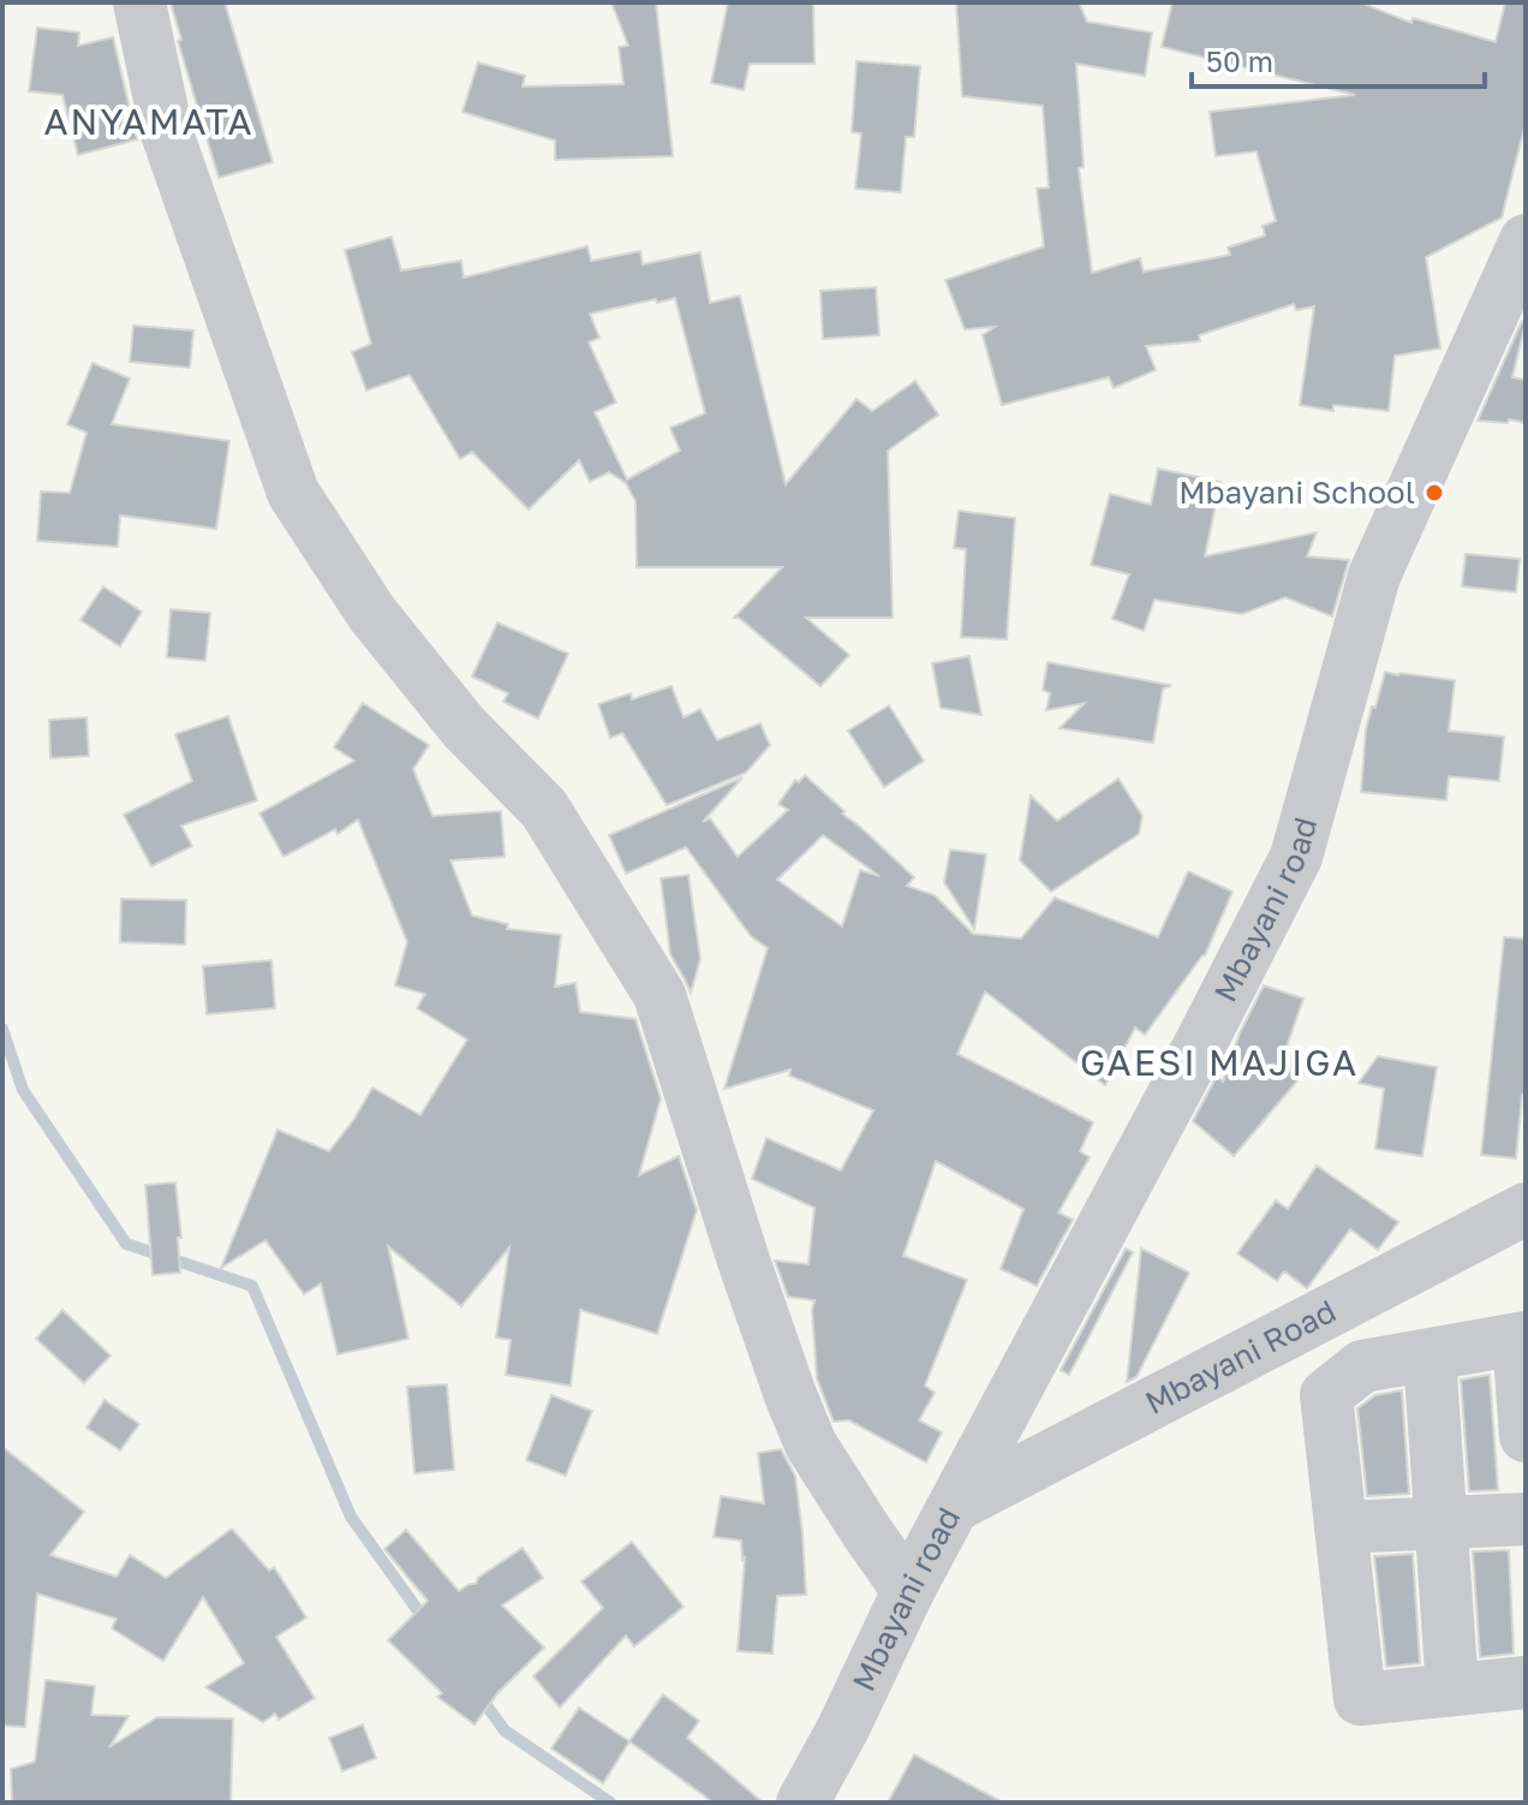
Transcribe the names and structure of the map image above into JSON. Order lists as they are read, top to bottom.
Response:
{
  "streets": {
    "street": ["Mbayani road", "Mbayani Road"]
  },
  "crossings": [
    ["Mbayani road", "Mbayani Road"]
  ],
  "districts": ["ANYAMATA", "GAESI MAJIGA"],
  "places": ["Mbayani School"],
  "scale_bar": "50 m"
}
